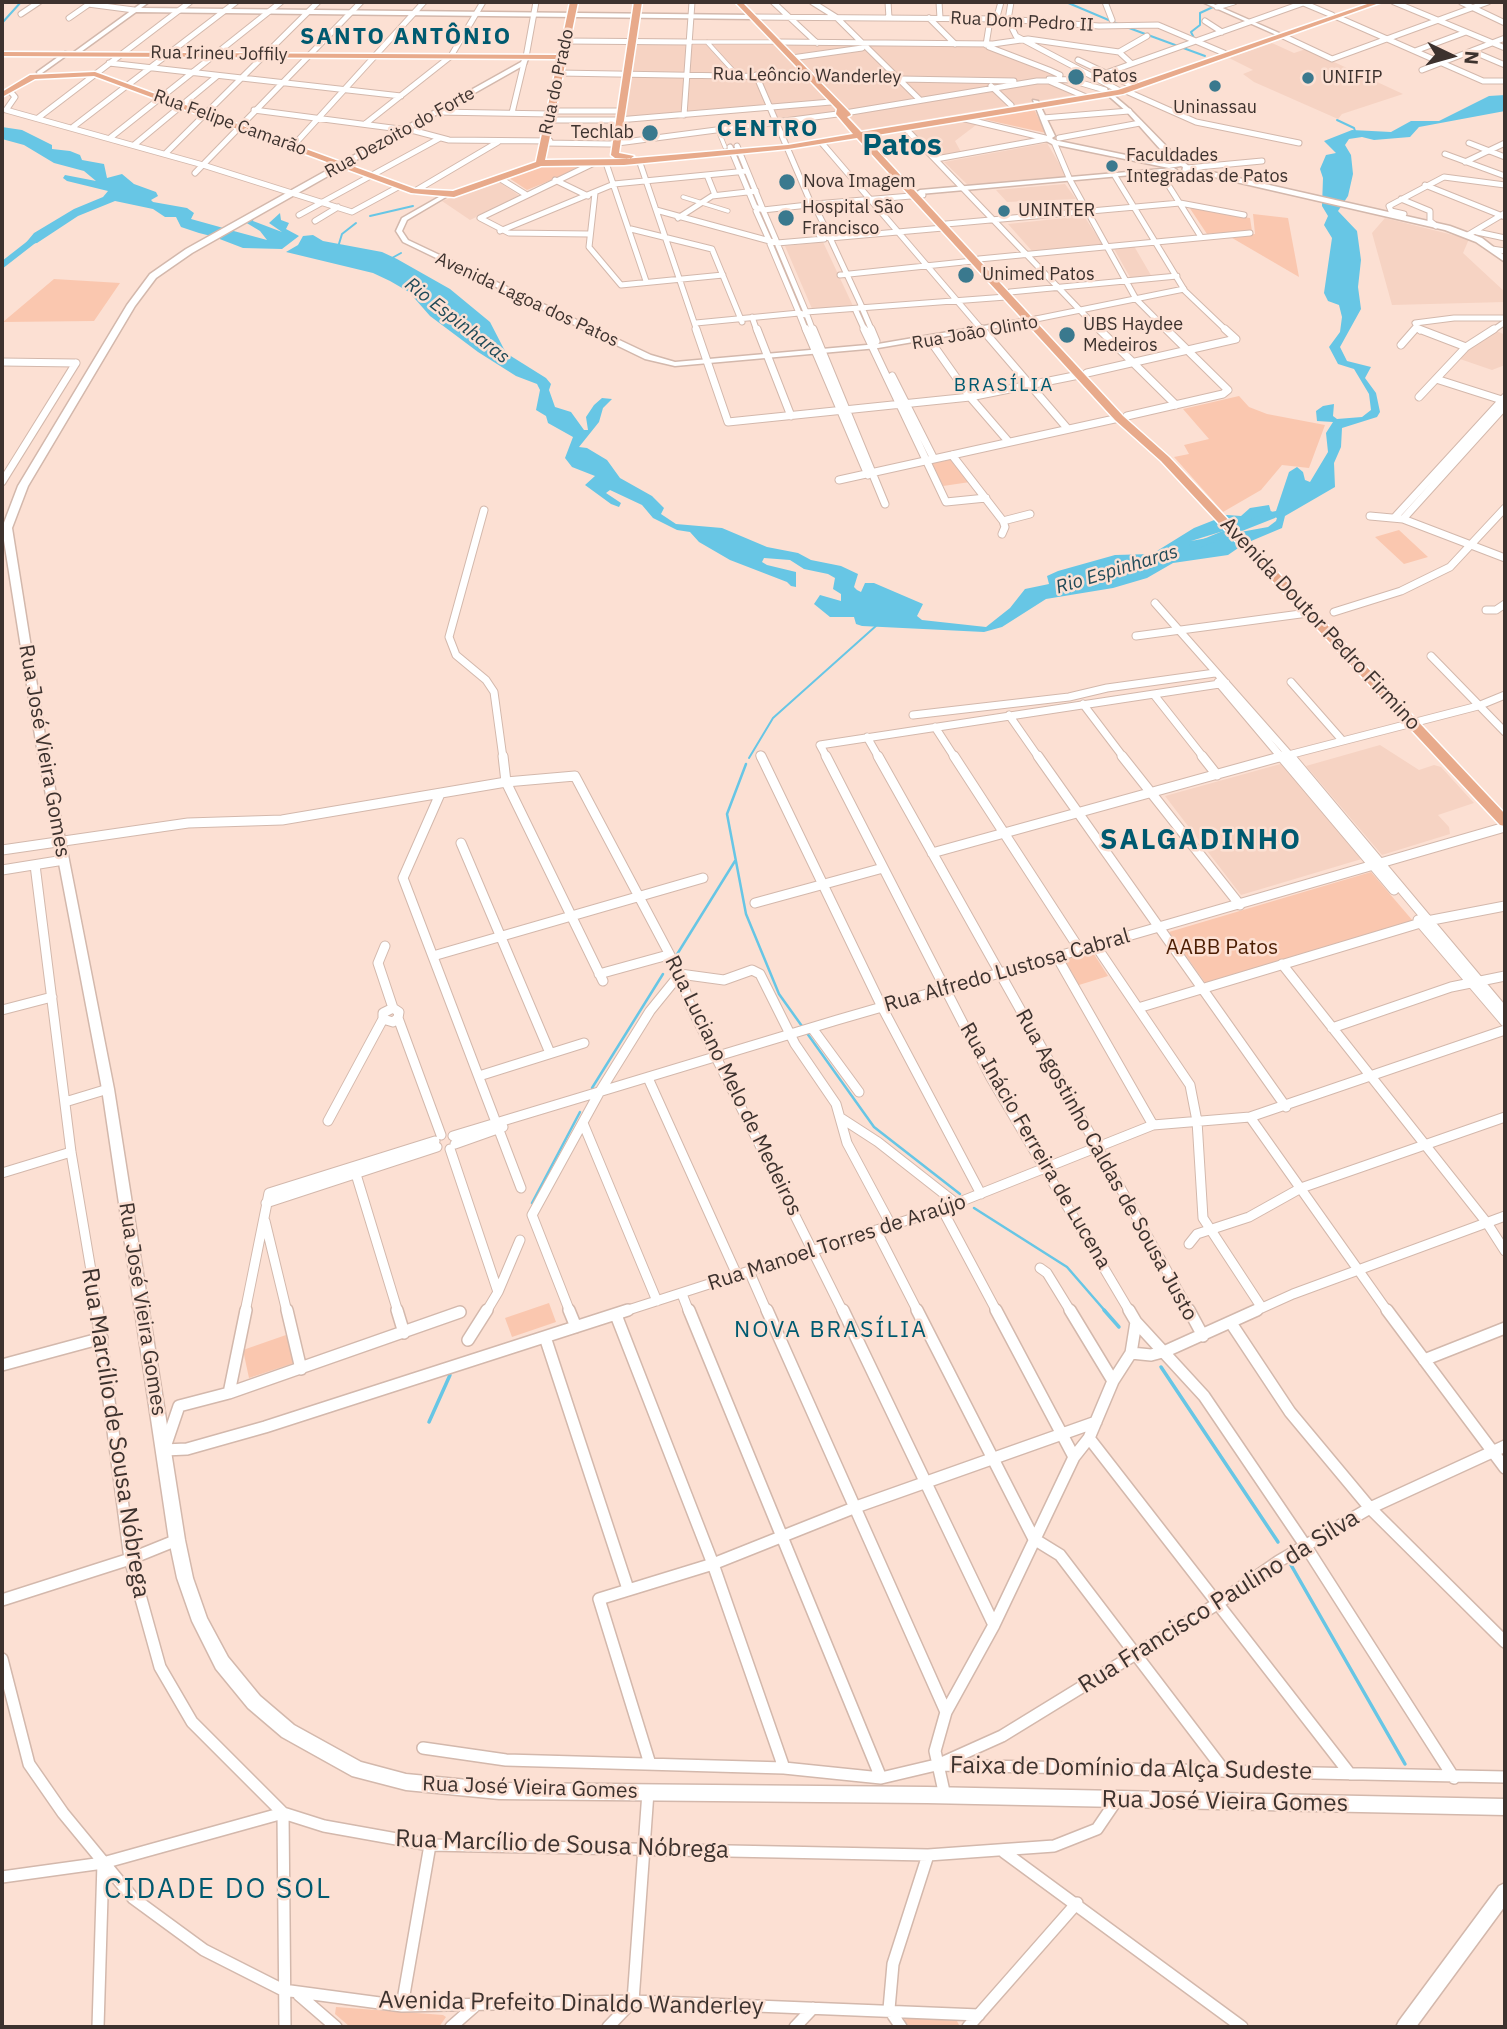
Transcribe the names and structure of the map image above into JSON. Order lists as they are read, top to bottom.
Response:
{
  "streets": {
    "main road": [
      "Rua Irineu Joffily",
      "Rua do Prado",
      "Rua Felipe Camarão",
      "Rua Dezoito do Forte",
      "Avenida Doutor Pedro Firmino",
      "Rua José Vieira Gomes"
    ],
    "street": [
      "Rua Dom Pedro II",
      "Rua Leôncio Wanderley",
      "Avenida Lagoa dos Patos",
      "Rua João Olinto",
      "Rua Alfredo Lustosa Cabral",
      "Rua Luciano Melo de Medeiros",
      "Rua Inácio Ferreira de Lucena",
      "Rua Agostinho Caldas de Sousa Justo",
      "Rua Manoel Torres de Araújo",
      "Rua Marcílio de Sousa Nóbrega",
      "Rua Francisco Paulino da Silva",
      "Faixa de Domínio da Alça Sudeste",
      "Avenida Prefeito Dinaldo Wanderley"
    ]
  },
  "crossings": [
    ["Rua Dom Pedro II", "Rua do Prado"],
    ["Rua Dom Pedro II", "Avenida Doutor Pedro Firmino"],
    ["Rua Irineu Joffily", "Rua do Prado"],
    ["Rua Irineu Joffily", "Rua Dezoito do Forte"],
    ["Rua Leôncio Wanderley", "Rua do Prado"],
    ["Rua Leôncio Wanderley", "Avenida Doutor Pedro Firmino"],
    ["Rua do Prado", "Rua Felipe Camarão"],
    ["Rua Felipe Camarão", "Rua Dezoito do Forte"],
    ["Rua Felipe Camarão", "Avenida Lagoa dos Patos"],
    ["Rua Dezoito do Forte", "Rua José Vieira Gomes"],
    ["Avenida Lagoa dos Patos", "Rua João Olinto"],
    ["Rua João Olinto", "Avenida Doutor Pedro Firmino"],
    ["Rua José Vieira Gomes", "Rua Manoel Torres de Araújo"],
    ["Rua José Vieira Gomes", "Rua Marcílio de Sousa Nóbrega"],
    ["Rua Alfredo Lustosa Cabral", "Rua Luciano Melo de Medeiros"],
    ["Rua Alfredo Lustosa Cabral", "Rua Inácio Ferreira de Lucena"],
    ["Rua Alfredo Lustosa Cabral", "Rua Agostinho Caldas de Sousa Justo"],
    ["Rua Luciano Melo de Medeiros", "Rua Manoel Torres de Araújo"],
    ["Rua Inácio Ferreira de Lucena", "Rua Agostinho Caldas de Sousa Justo"],
    ["Rua Inácio Ferreira de Lucena", "Rua Manoel Torres de Araújo"],
    ["Rua Inácio Ferreira de Lucena", "Rua Francisco Paulino da Silva"],
    ["Rua Inácio Ferreira de Lucena", "Faixa de Domínio da Alça Sudeste"],
    ["Rua Agostinho Caldas de Sousa Justo", "Rua Manoel Torres de Araújo"],
    ["Rua Agostinho Caldas de Sousa Justo", "Rua Francisco Paulino da Silva"],
    ["Rua Francisco Paulino da Silva", "Faixa de Domínio da Alça Sudeste"]
  ],
  "districts": [
    "SANTO ANTÔNIO",
    "CENTRO",
    "Patos",
    "BRASÍLIA",
    "SALGADINHO",
    "NOVA BRASÍLIA",
    "CIDADE DO SOL"
  ],
  "water": ["Rio Espinharas"],
  "parks": ["AABB Patos"],
  "places": [
    "Patos",
    "UNIFIP",
    "Uninassau",
    "Techlab",
    "Faculdades Integradas de Patos",
    "Nova Imagem",
    "UNINTER",
    "Hospital São Francisco",
    "Unimed Patos",
    "UBS Haydee Medeiros"
  ],
  "north": "right"
}
